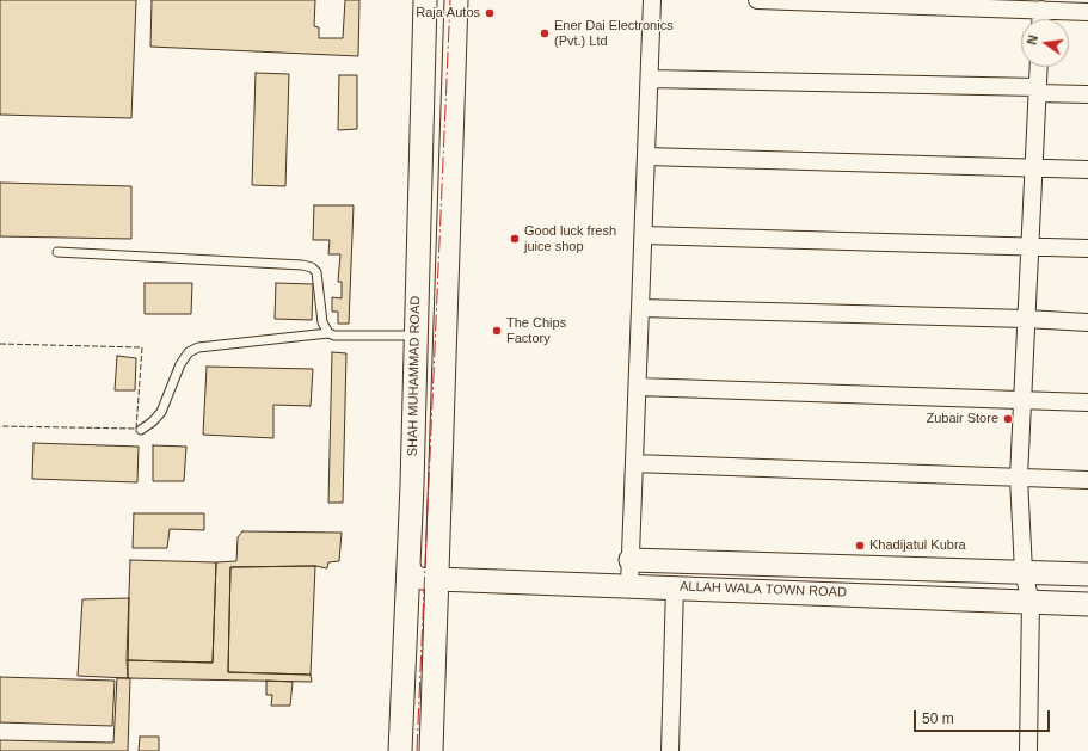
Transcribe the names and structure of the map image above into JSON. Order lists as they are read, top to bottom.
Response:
{
  "streets": {
    "main road": ["SHAH MUHAMMAD ROAD", "ALLAH WALA TOWN ROAD"]
  },
  "places": [
    "Raja Autos",
    "Ener Dai Electronics (Pvt.) Ltd",
    "Good luck fresh juice shop",
    "The Chips Factory",
    "Zubair Store",
    "Khadijatul Kubra"
  ],
  "scale_bar": "50 m",
  "north": "left"
}
